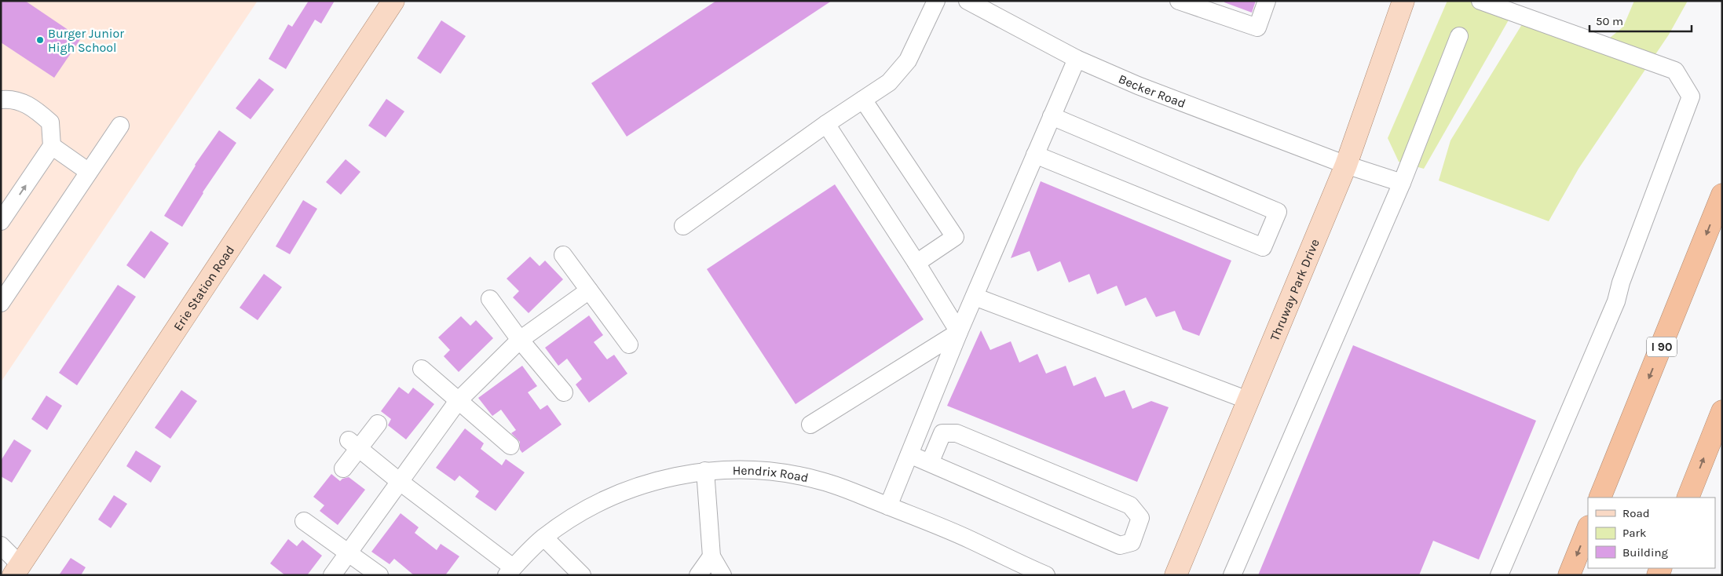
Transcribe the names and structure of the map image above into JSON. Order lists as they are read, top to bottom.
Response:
{
  "streets": {
    "highway": ["I 90"],
    "main road": ["Erie Station Road", "Thruway Park Drive"],
    "street": ["Becker Road", "Hendrix Road"]
  },
  "crossings": [
    ["Becker Road", "Thruway Park Drive"]
  ],
  "places": ["Burger Junior High School"],
  "legend": ["Road", "Park", "Building"],
  "scale_bar": "50 m"
}
